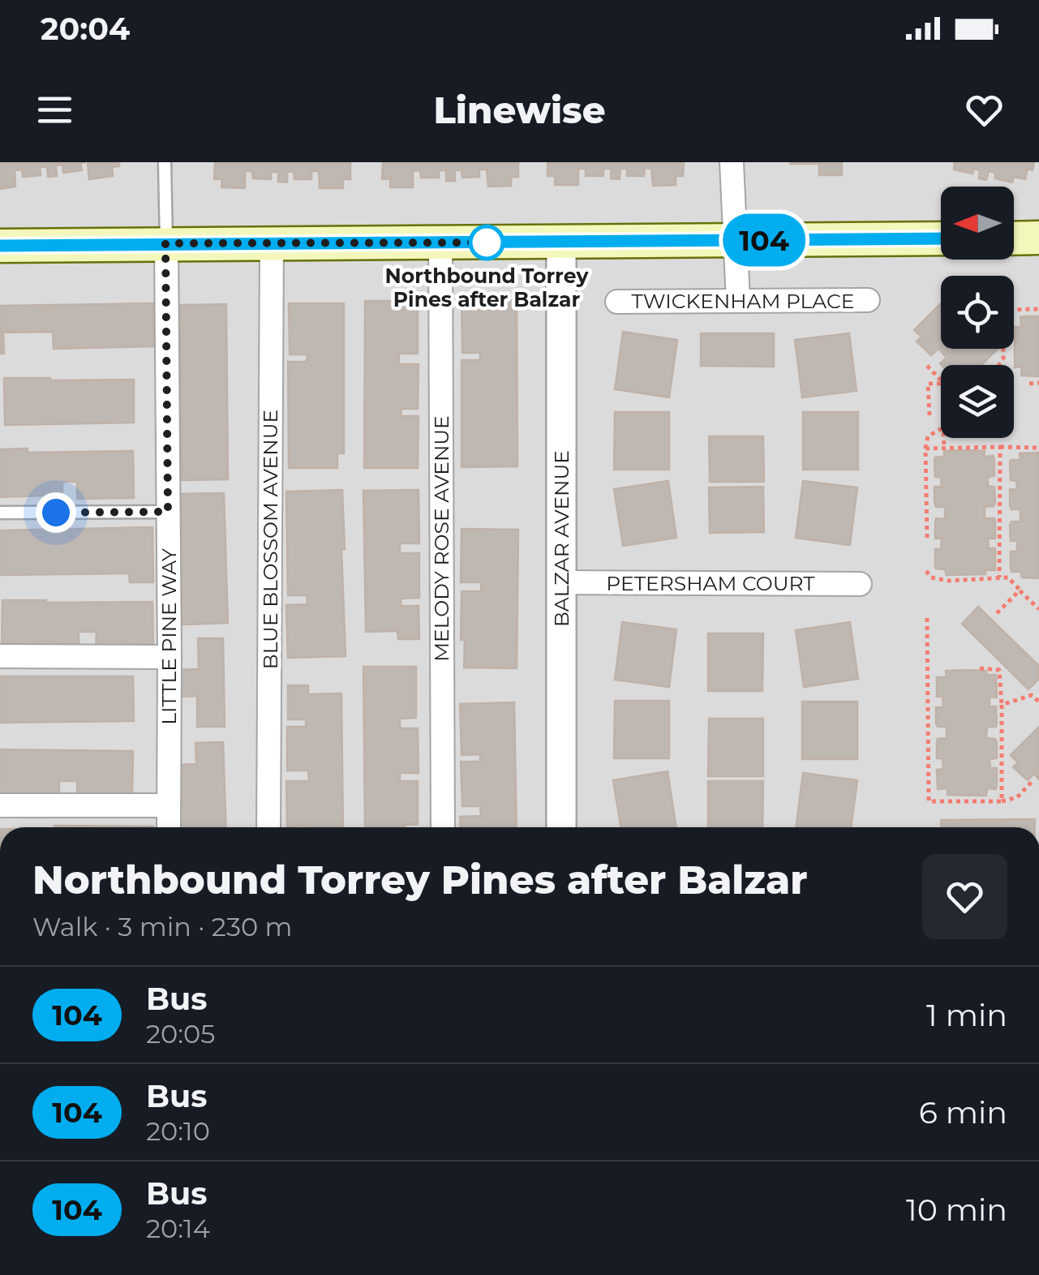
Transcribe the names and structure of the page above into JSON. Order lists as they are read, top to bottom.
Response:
{
  "streets": {
    "street": [
      "TWICKENHAM PLACE",
      "MELODY ROSE AVENUE",
      "BALZAR AVENUE",
      "BLUE BLOSSOM AVENUE",
      "PETERSHAM COURT",
      "LITTLE PINE WAY"
    ]
  },
  "crossings": [
    ["BALZAR AVENUE", "PETERSHAM COURT"]
  ],
  "places": ["Northbound Torrey Pines after Balzar"],
  "lines": ["bus line 104"],
  "north": "left",
  "page": {
    "status": "20:04",
    "header": "Linewise",
    "on_map": "104",
    "heading": ["Northbound Torrey Pines after Balzar", "Walk · 3 min · 230 m"],
    "list": [
      {
        "mark": "104",
        "name": "Bus",
        "note": "20:05",
        "value": "1 min"
      },
      {
        "mark": "104",
        "name": "Bus",
        "note": "20:10",
        "value": "6 min"
      },
      {
        "mark": "104",
        "name": "Bus",
        "note": "20:14",
        "value": "10 min"
      }
    ]
  }
}
